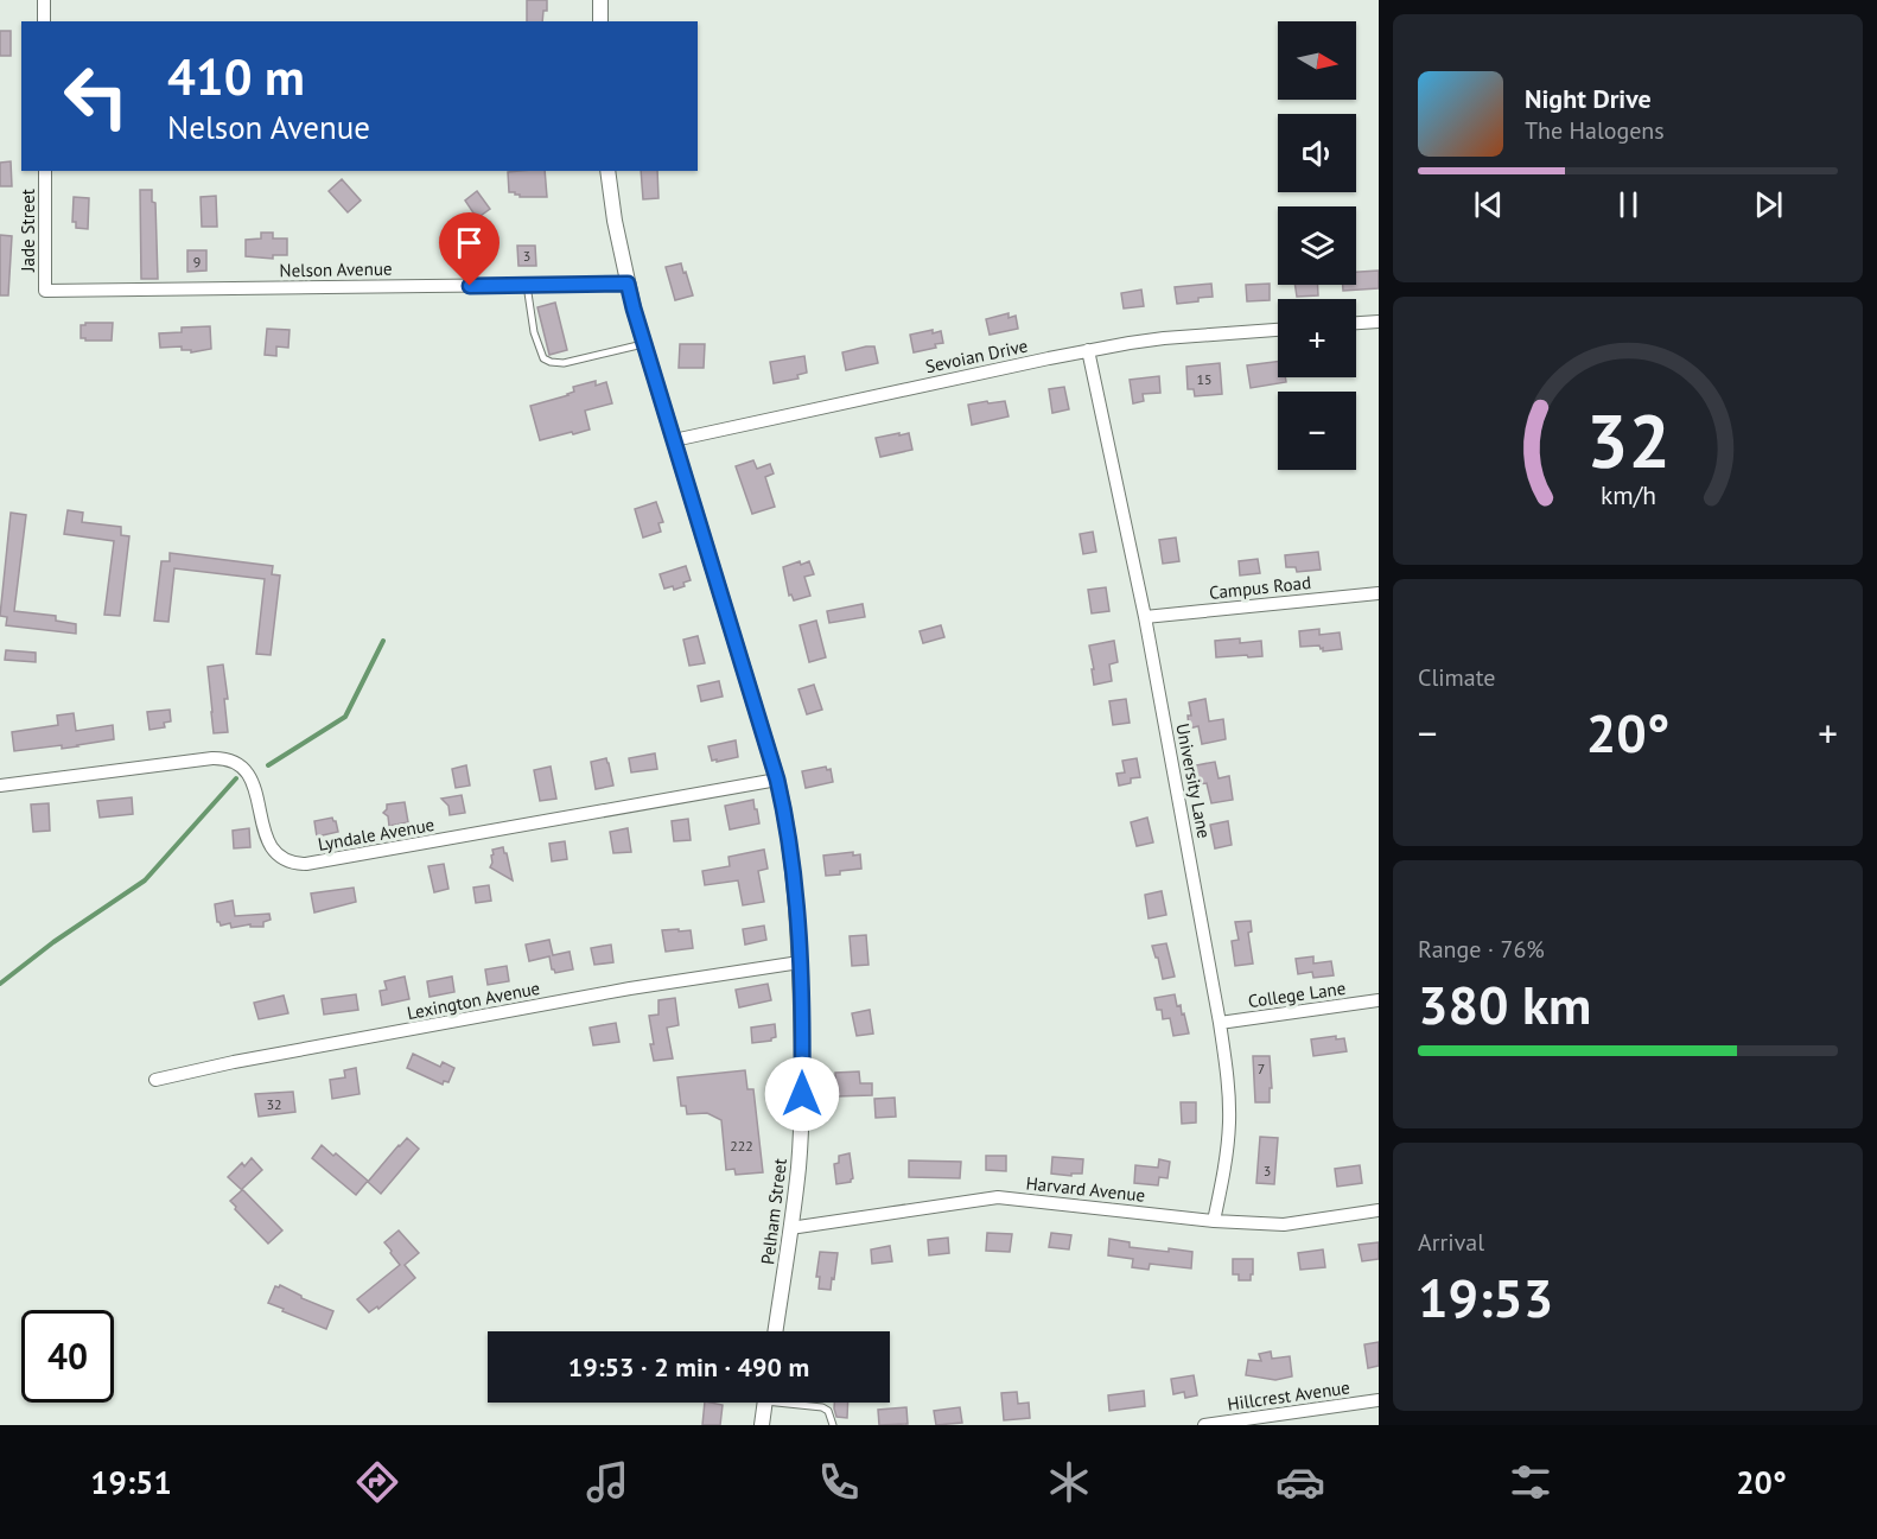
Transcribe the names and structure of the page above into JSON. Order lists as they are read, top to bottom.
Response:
{
  "streets": {
    "street": [
      "Jade Street",
      "Nelson Avenue",
      "Sevoian Drive",
      "Campus Road",
      "University Lane",
      "Lyndale Avenue",
      "College Lane",
      "Lexington Avenue",
      "Harvard Avenue",
      "Pelham Street",
      "Hillcrest Avenue"
    ]
  },
  "crossings": [
    ["Jade Street", "Nelson Avenue"],
    ["Nelson Avenue", "Pelham Street"],
    ["Sevoian Drive", "University Lane"],
    ["Sevoian Drive", "Pelham Street"],
    ["Campus Road", "University Lane"],
    ["University Lane", "College Lane"],
    ["University Lane", "Harvard Avenue"],
    ["Lyndale Avenue", "Pelham Street"],
    ["Lexington Avenue", "Pelham Street"],
    ["Harvard Avenue", "Pelham Street"]
  ],
  "house_numbers": [
    "3",
    "9",
    "15",
    "7",
    "32",
    "222",
    "3"
  ],
  "north": "right",
  "page": {
    "map_buttons": ["+", "−"],
    "turn": ["410 m", "Nelson Avenue"],
    "song": ["Night Drive", "The Halogens"],
    "tile": [
      "Climate",
      ["Range · 76%", "380 km"],
      ["Arrival", "19:53"]
    ],
    "heat": ["−", "20°", "+"],
    "limit": "40",
    "trip": "19:53 · 2 min · 490 m",
    "tabs": ["19:51", "20°"],
    "gauge": ["32", "km/h"]
  }
}
